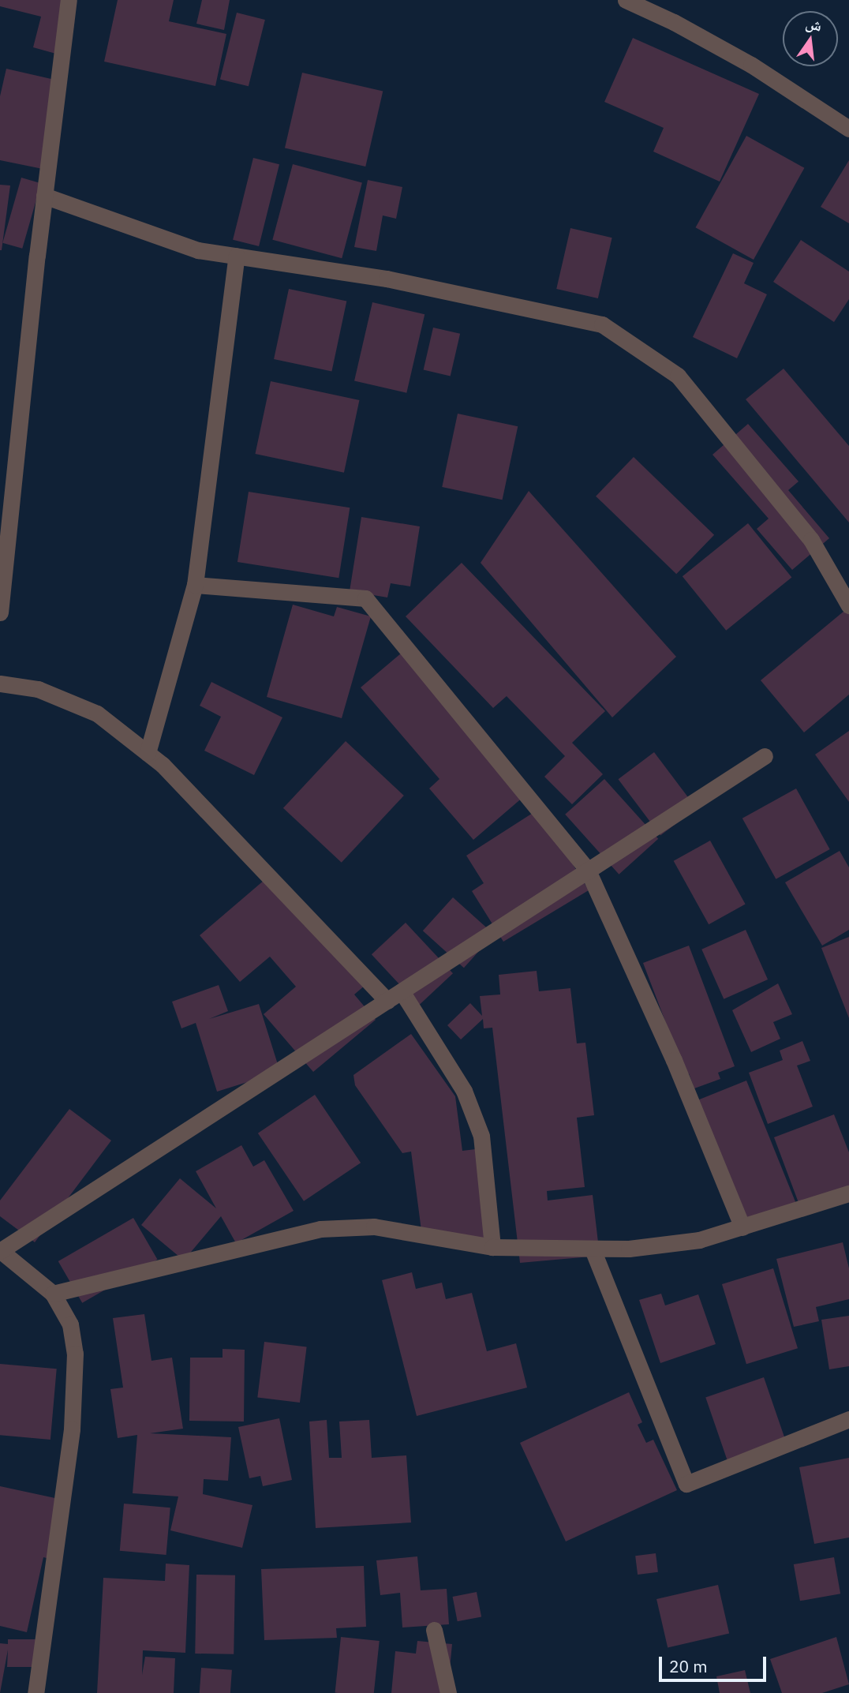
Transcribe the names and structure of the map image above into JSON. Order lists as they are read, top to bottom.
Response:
{
  "scale_bar": "20 m",
  "north": "top"
}
